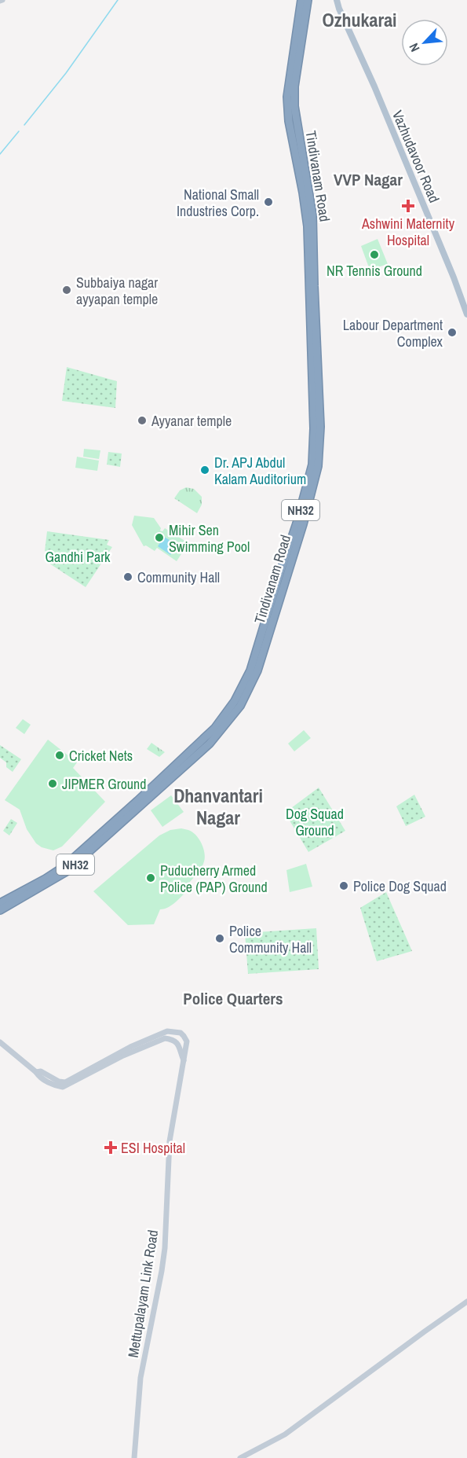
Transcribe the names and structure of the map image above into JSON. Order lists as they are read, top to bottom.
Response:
{
  "streets": {
    "highway": ["Tindivanam Road", "NH32"],
    "main road": ["Vazhudavoor Road"],
    "street": ["Mettupalayam Link Road"]
  },
  "crossings": [
    ["Tindivanam Road", "NH32"]
  ],
  "districts": [
    "Ozhukarai",
    "VVP Nagar",
    "Dhanvantari Nagar",
    "Police Quarters"
  ],
  "parks": ["Gandhi Park", "Dog Squad Ground"],
  "places": {
    "other": [
      "National Small Industries Corp.",
      "NR Tennis Ground",
      "Subbaiya nagar ayyapan temple",
      "Labour Department Complex",
      "Ayyanar temple",
      "Dr. APJ Abdul Kalam Auditorium",
      "Mihir Sen Swimming Pool",
      "Community Hall",
      "Cricket Nets",
      "JIPMER Ground",
      "Puducherry Armed Police (PAP) Ground",
      "Police Dog Squad",
      "Police Community Hall"
    ],
    "health": ["Ashwini Maternity Hospital", "ESI Hospital"]
  },
  "north": "bottom left"
}
